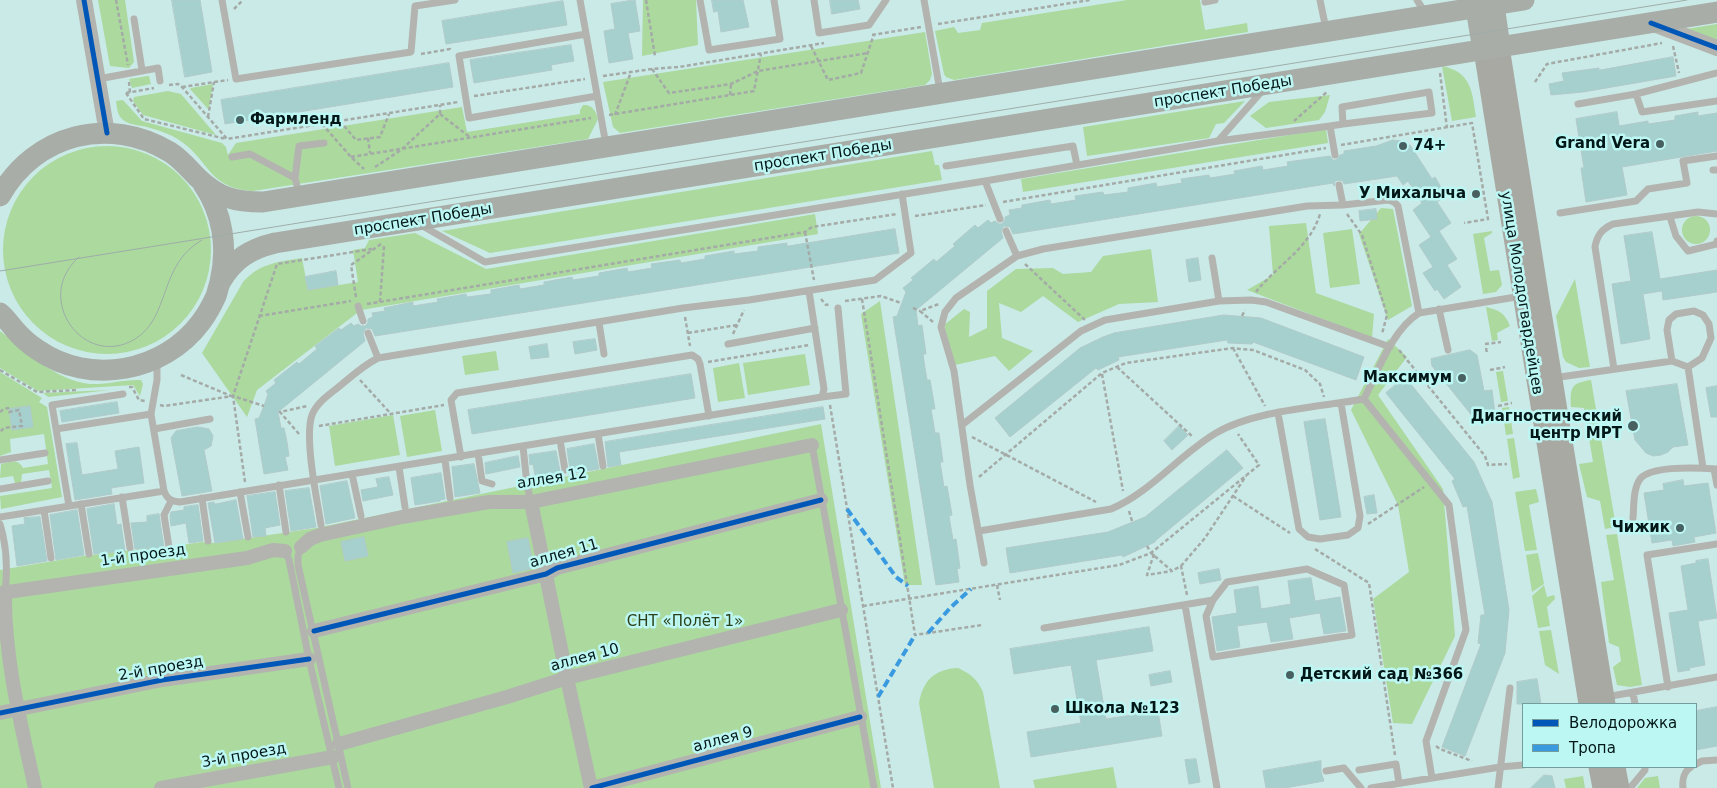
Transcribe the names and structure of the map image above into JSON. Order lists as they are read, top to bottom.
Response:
{
  "streets": {
    "main road": ["проспект Победы", "улица Молодогвардейцев"],
    "street": [
      "аллея 12",
      "аллея 11",
      "1-й проезд",
      "аллея 10",
      "2-й проезд",
      "аллея 9",
      "3-й проезд"
    ]
  },
  "crossings": [
    ["проспект Победы", "улица Молодогвардейцев"]
  ],
  "parks": ["СНТ «Полёт 1»"],
  "places": [
    "Фармленд",
    "Grand Vera",
    "74+",
    "У Михалыча",
    "Максимум",
    "Диагностический центр МРТ",
    "Чижик",
    "Детский сад №366",
    "Школа №123"
  ],
  "legend": ["Велодорожка", "Тропа"]
}
